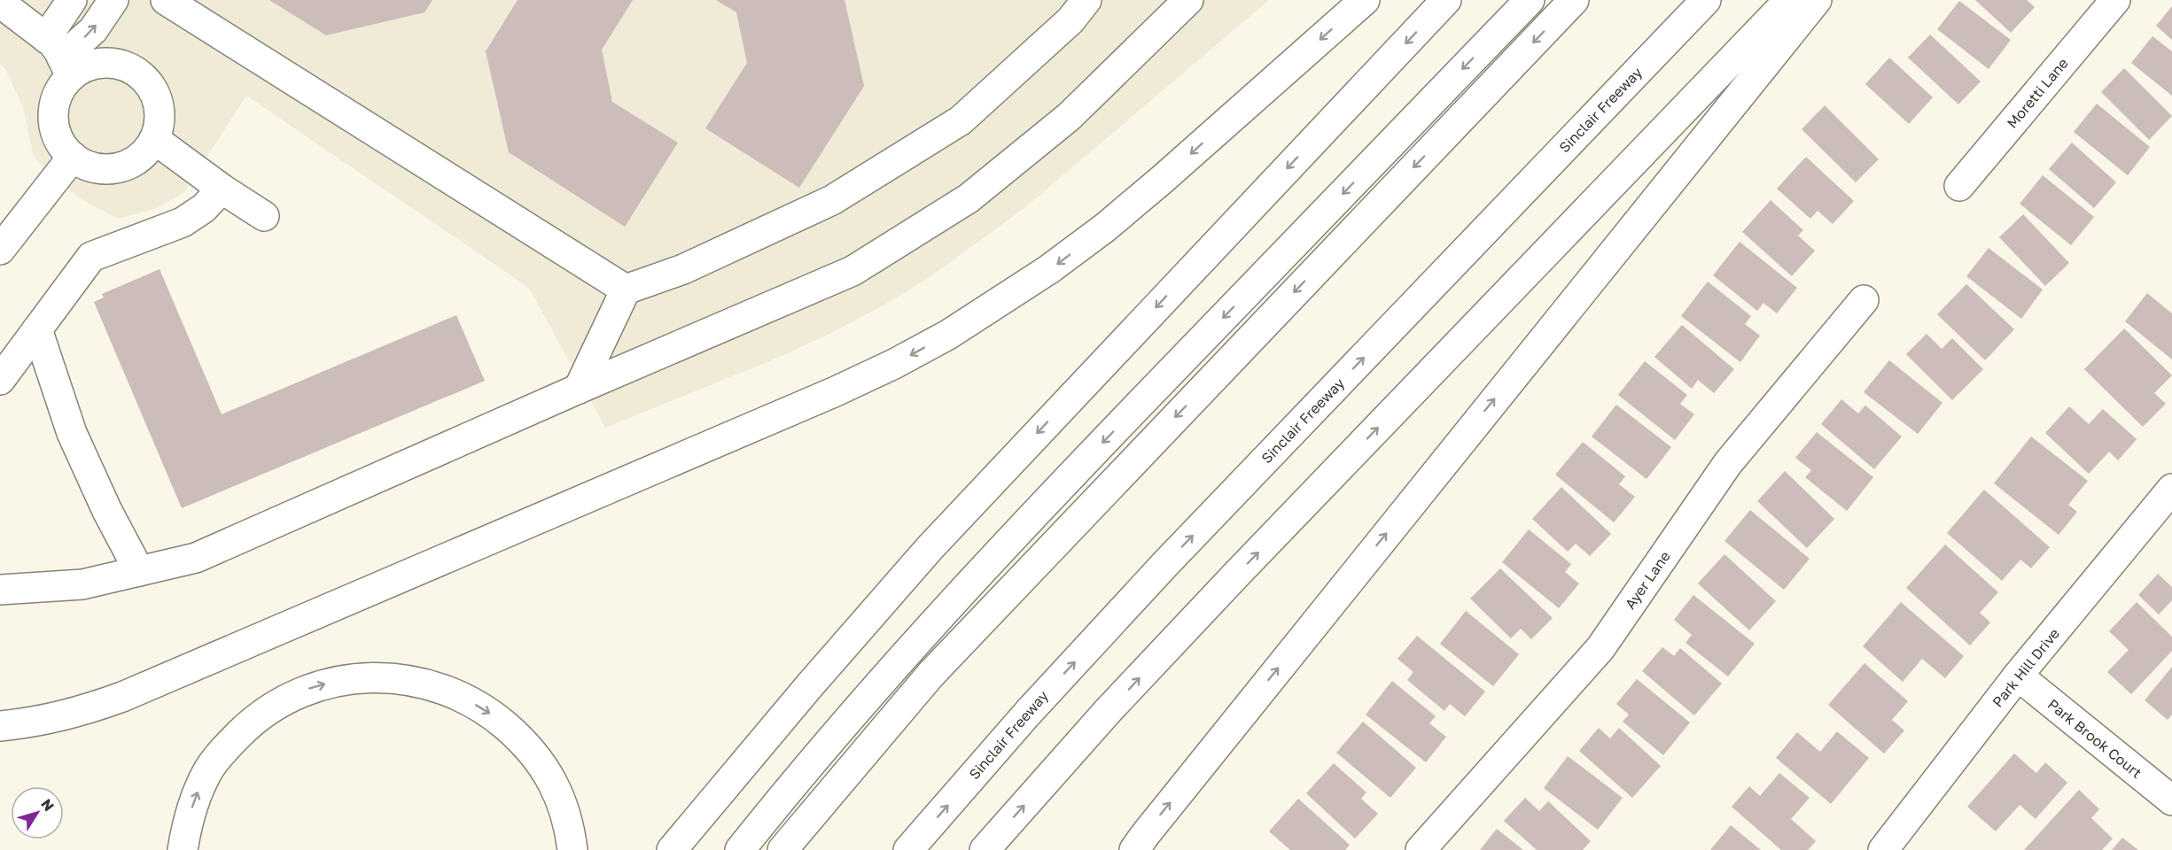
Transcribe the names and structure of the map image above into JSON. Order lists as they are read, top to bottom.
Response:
{
  "streets": {
    "main road": [
      "Moretti Lane",
      "Sinclair Freeway",
      "Ayer Lane",
      "Park Hill Drive",
      "Park Brook Court"
    ]
  },
  "crossings": [
    ["Park Hill Drive", "Park Brook Court"]
  ],
  "north": "top right"
}
